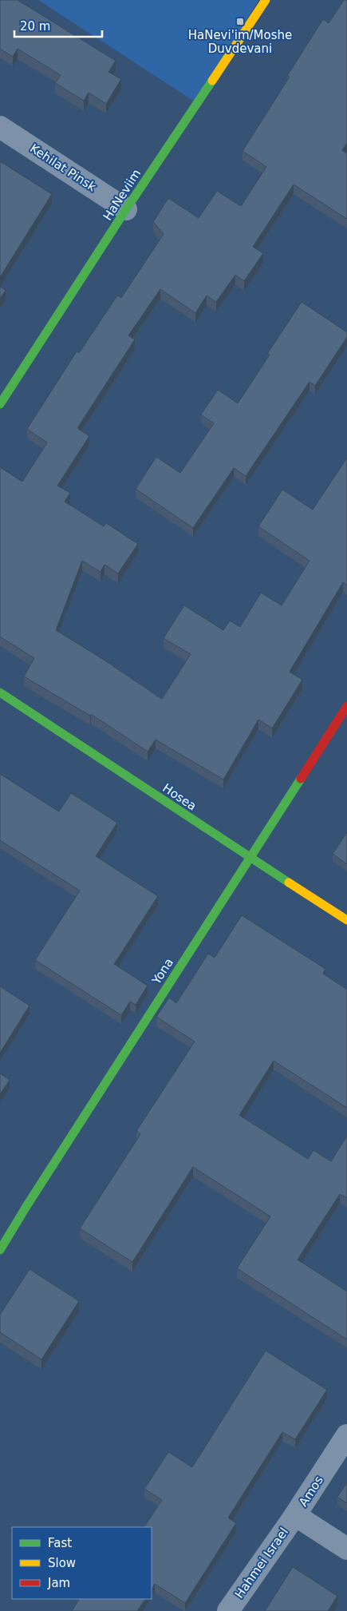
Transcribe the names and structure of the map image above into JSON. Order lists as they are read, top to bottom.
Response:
{
  "streets": {
    "street": [
      "Kehilat Pinsk",
      "HaNeviim",
      "Hosea",
      "Yona",
      "Amos",
      "Hahmei Israel"
    ]
  },
  "crossings": [
    ["Kehilat Pinsk", "HaNeviim"],
    ["Hosea", "Yona"],
    ["Amos", "Hahmei Israel"]
  ],
  "places": {
    "transit": ["HaNevi'im/Moshe Duvdevani"]
  },
  "legend": ["Fast", "Slow", "Jam"],
  "scale_bar": "20 m"
}
